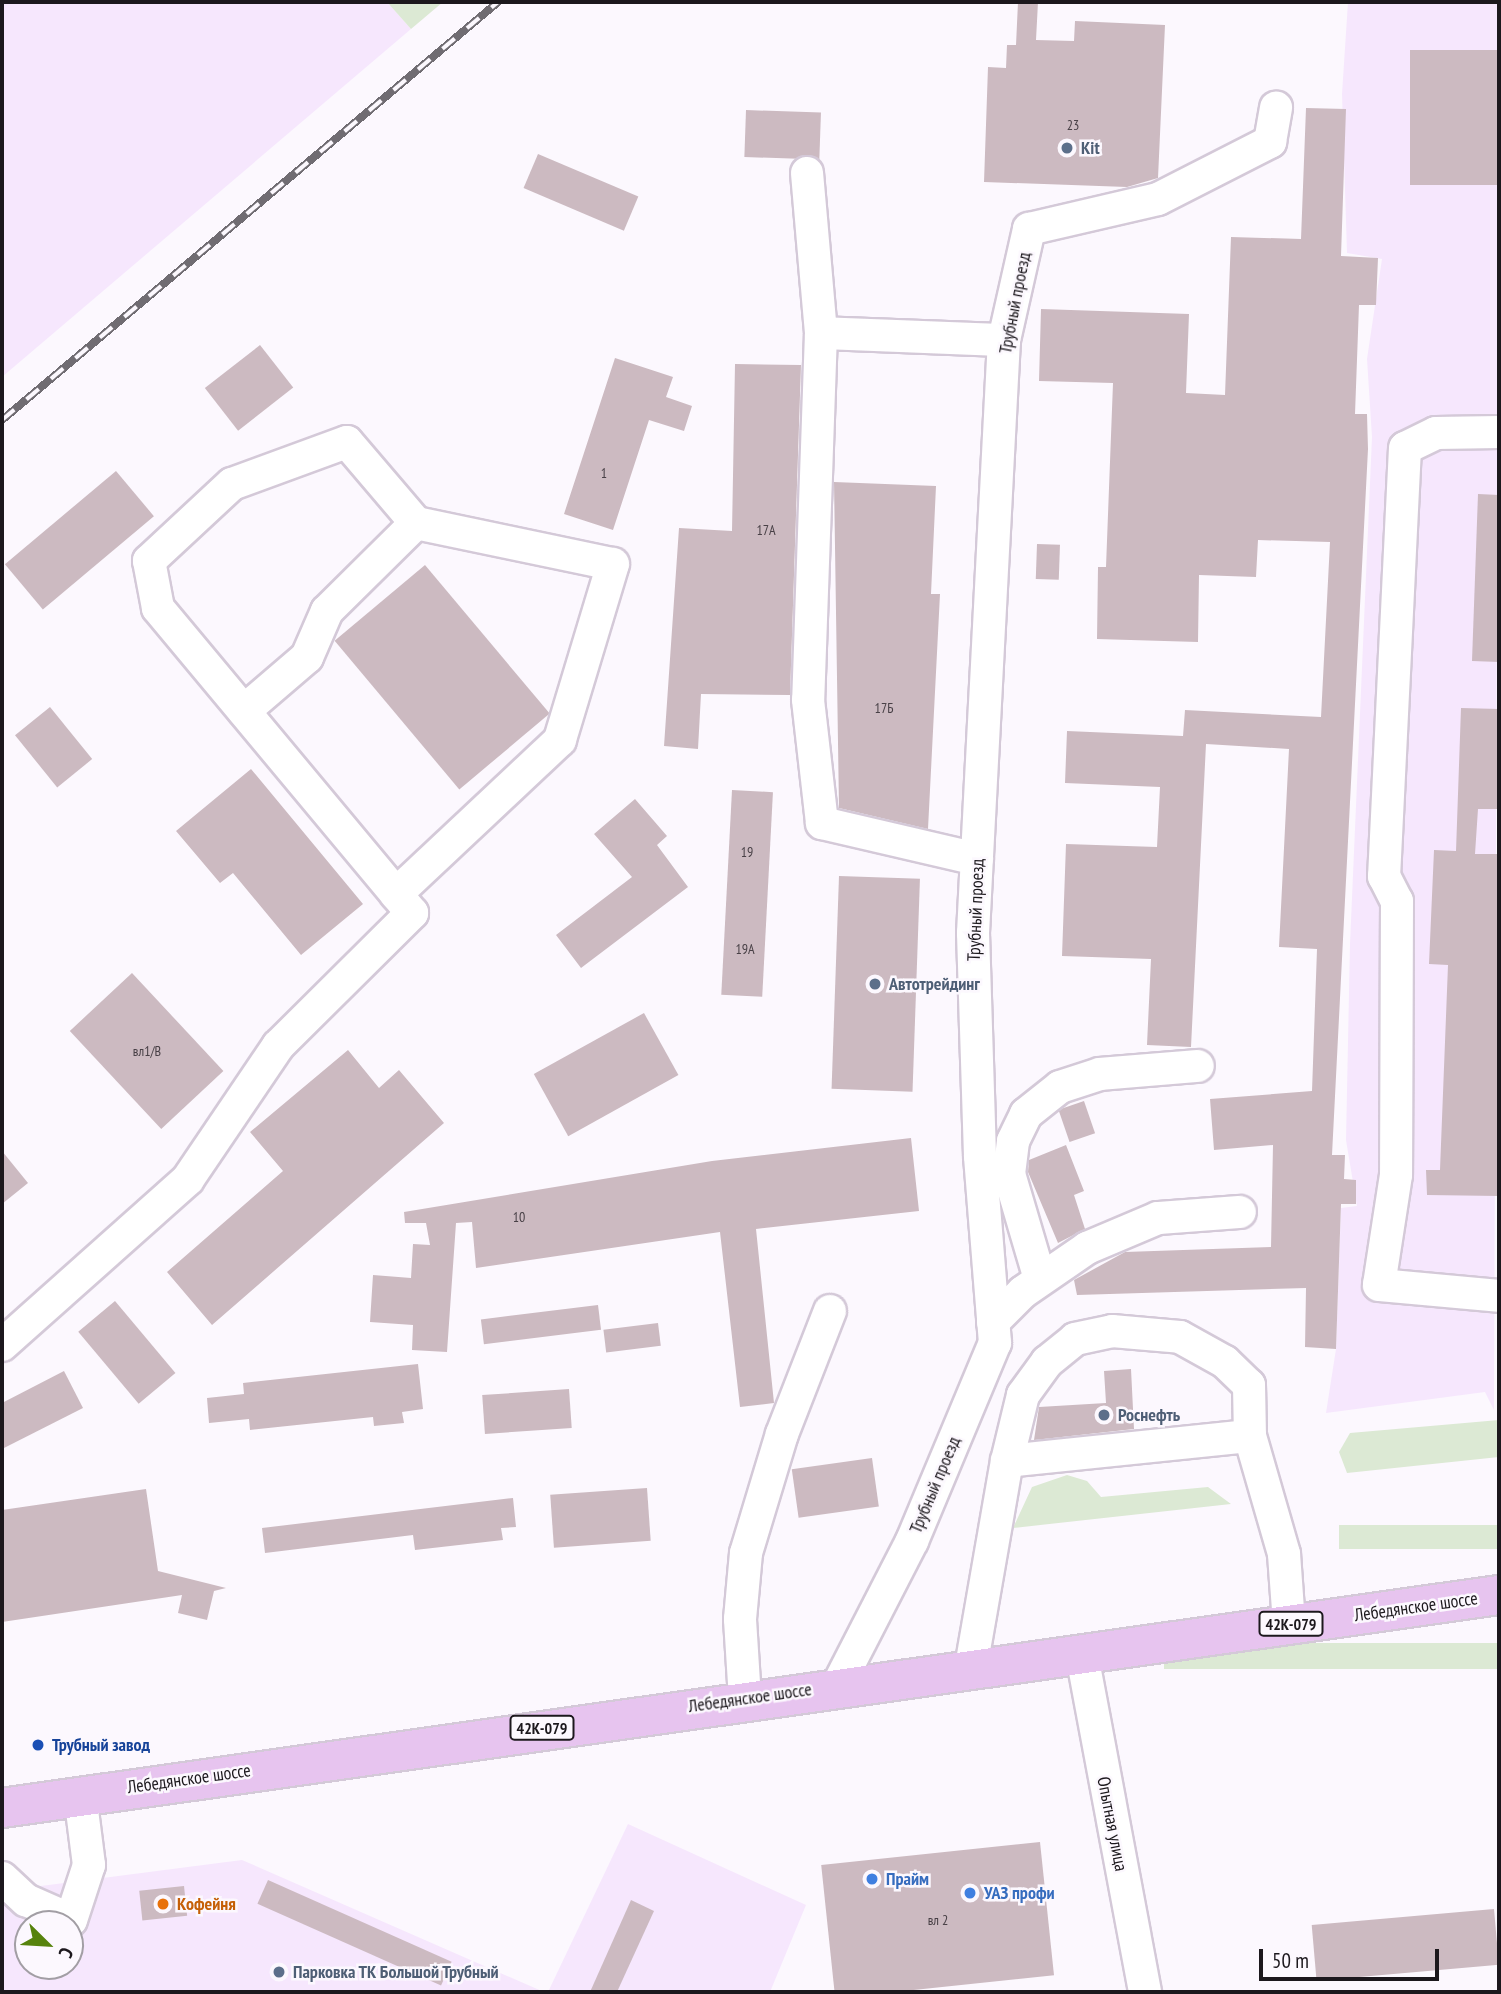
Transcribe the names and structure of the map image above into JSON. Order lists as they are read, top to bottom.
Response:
{
  "streets": {
    "main road": ["Лебедянское шоссе", "42К-079"],
    "street": ["Трубный проезд", "Опытная улица"]
  },
  "crossings": [
    ["Трубный проезд", "Лебедянское шоссе"],
    ["Лебедянское шоссе", "Опытная улица"]
  ],
  "places": [
    "Kit",
    "Автотрейдинг",
    "Роснефть",
    "Трубный завод",
    "Прайм",
    "УАЗ профи",
    "Кофейня",
    "Парковка ТК Большой Трубный"
  ],
  "house_numbers": [
    "23",
    "1",
    "17А",
    "17Б",
    "19",
    "19А",
    "вл1/В",
    "10",
    "вл 2"
  ],
  "scale_bar": "50 m",
  "north": "bottom right"
}
